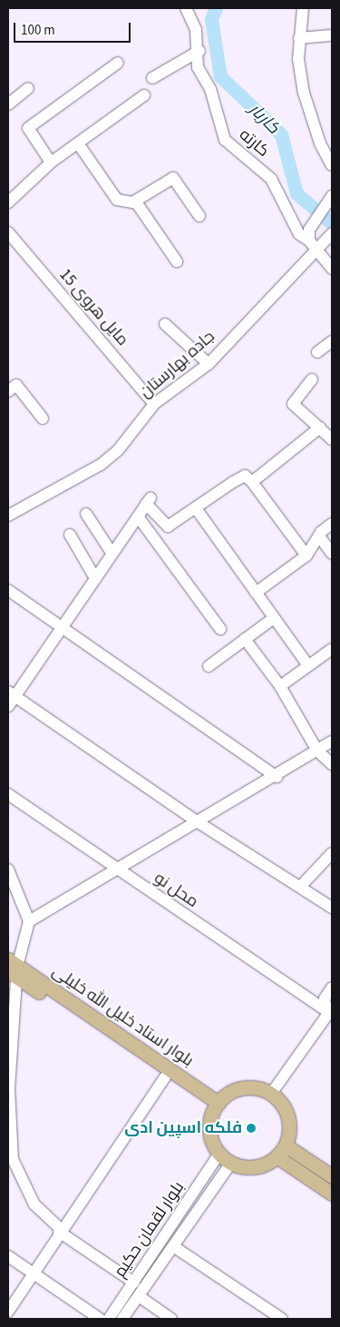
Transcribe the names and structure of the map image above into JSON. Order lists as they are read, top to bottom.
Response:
{
  "streets": {
    "main road": ["بلوار استاد خلیل الله خلیلی"],
    "street": [
      "کارته",
      "مایل هروی 15",
      "جاده بهارستان",
      "محل نو",
      "بلوار لقمان حکیم"
    ]
  },
  "crossings": [
    ["کارته", "جاده بهارستان"],
    ["مایل هروی 15", "جاده بهارستان"],
    ["بلوار استاد خلیل الله خلیلی", "بلوار لقمان حکیم"]
  ],
  "water": ["کاربار"],
  "places": ["فلکه اسپین ادی"],
  "scale_bar": "100 m"
}
